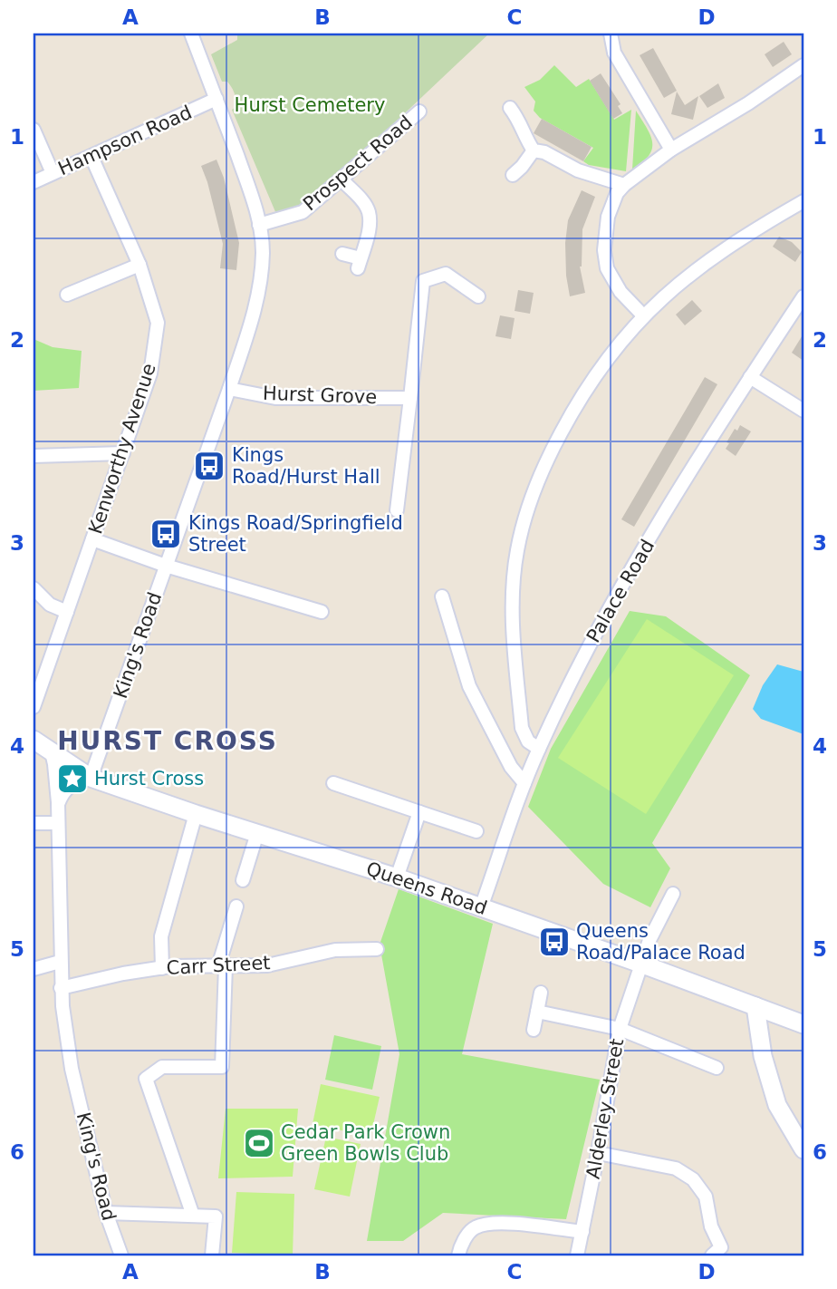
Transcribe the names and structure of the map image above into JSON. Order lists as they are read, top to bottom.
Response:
{
  "streets": {
    "main road": ["Queens Road"],
    "street": [
      "Hampson Road",
      "Prospect Road",
      "Hurst Grove",
      "Kenworthy Avenue",
      "Palace Road",
      "King's Road",
      "Carr Street",
      "Alderley Street"
    ]
  },
  "crossings": [
    ["Hampson Road", "Kenworthy Avenue"],
    ["Hampson Road", "King's Road"],
    ["Prospect Road", "King's Road"],
    ["Hurst Grove", "King's Road"],
    ["Palace Road", "Queens Road"],
    ["King's Road", "Queens Road"],
    ["King's Road", "Carr Street"],
    ["Queens Road", "Alderley Street"]
  ],
  "districts": ["HURST CROSS"],
  "parks": ["Hurst Cemetery"],
  "places": {
    "bus stop": ["Kings Road/Hurst Hall", "Kings Road/Springfield Street", "Queens Road/Palace Road"],
    "place": ["Hurst Cross"],
    "sports": ["Cedar Park Crown Green Bowls Club"]
  },
  "grid": {
    "columns": [
      "A",
      "B",
      "C",
      "D"
    ],
    "rows": [
      "1",
      "2",
      "3",
      "4",
      "5",
      "6"
    ]
  }
}
